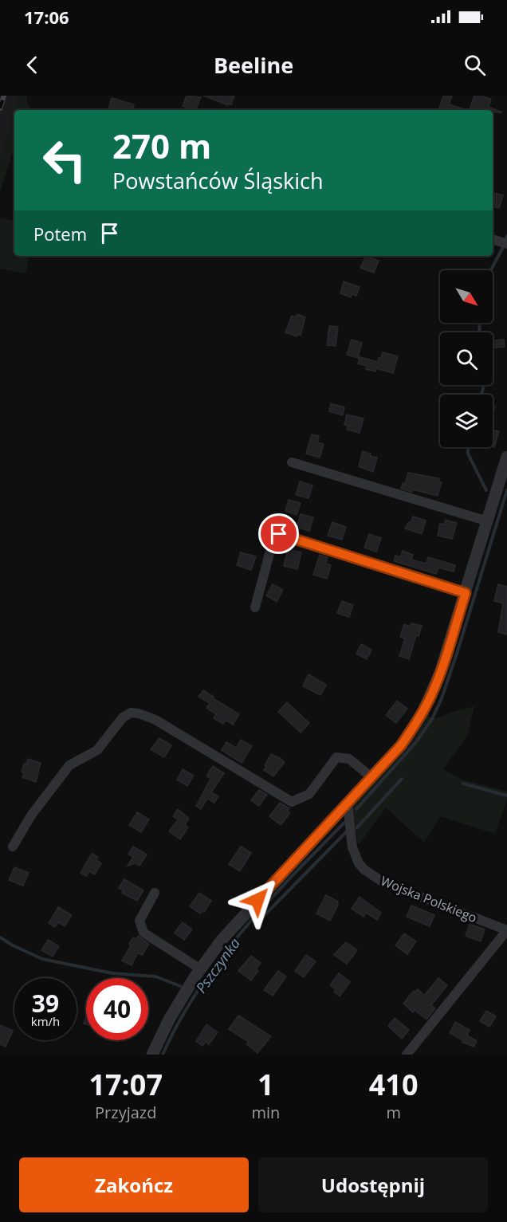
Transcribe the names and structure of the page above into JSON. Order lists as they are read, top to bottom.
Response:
{
  "streets": {
    "street": ["Wojska Polskiego"]
  },
  "water": ["Pszczynka"],
  "north": "bottom right",
  "page": {
    "status": "17:06",
    "header": "Beeline",
    "turn": ["270 m", "Powstańców Śląskich"],
    "then": "Potem",
    "speed": "39 km/h",
    "limit": "40",
    "eta": [
      "17:07",
      "Przyjazd",
      "1",
      "min",
      "410",
      "m"
    ],
    "buttons": ["Zakończ", "Udostępnij"]
  }
}
